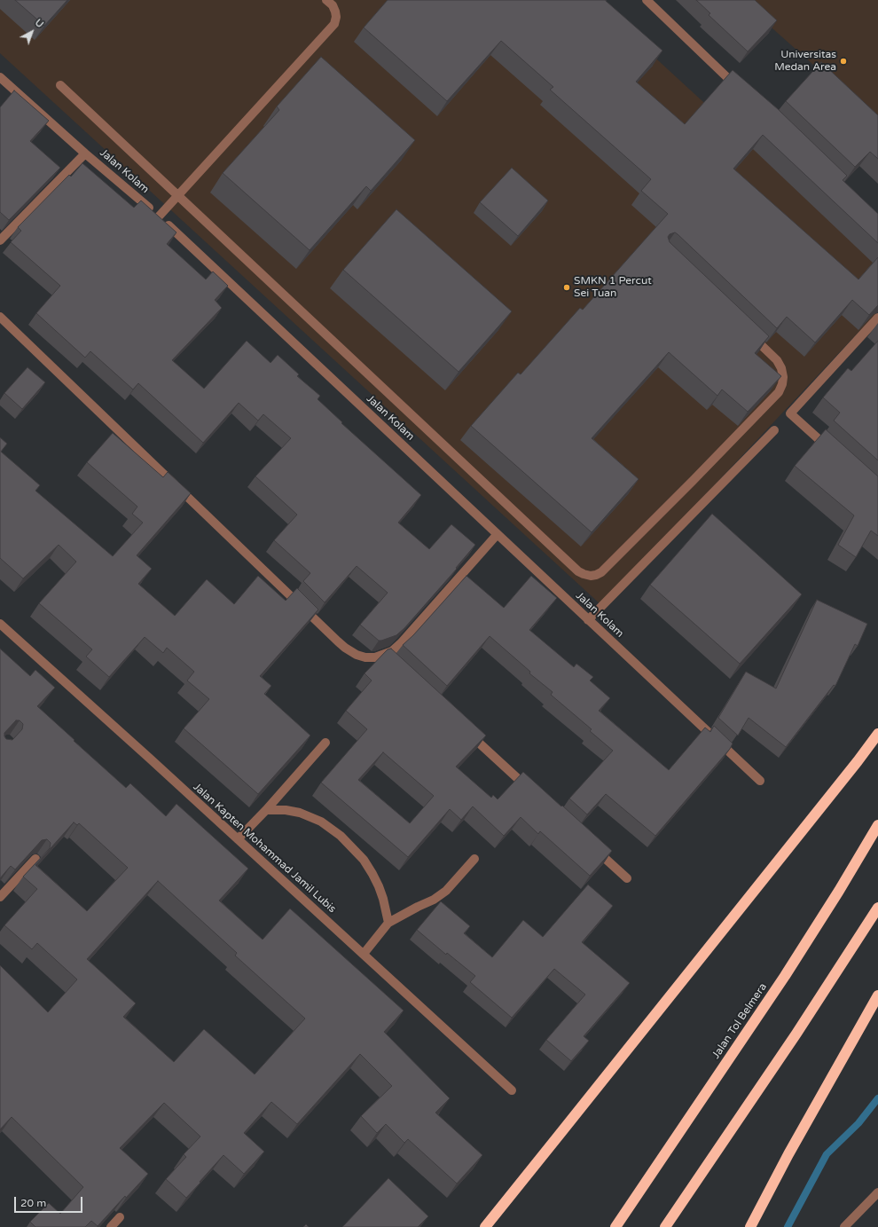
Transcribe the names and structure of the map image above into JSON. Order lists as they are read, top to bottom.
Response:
{
  "streets": {
    "highway": ["Jalan Tol Belmera"],
    "street": ["Jalan Kolam", "Jalan Kapten Mohammad Jamil Lubis"]
  },
  "places": ["Universitas Medan Area", "SMKN 1 Percut Sei Tuan"],
  "scale_bar": "20 m",
  "north": "top right"
}
